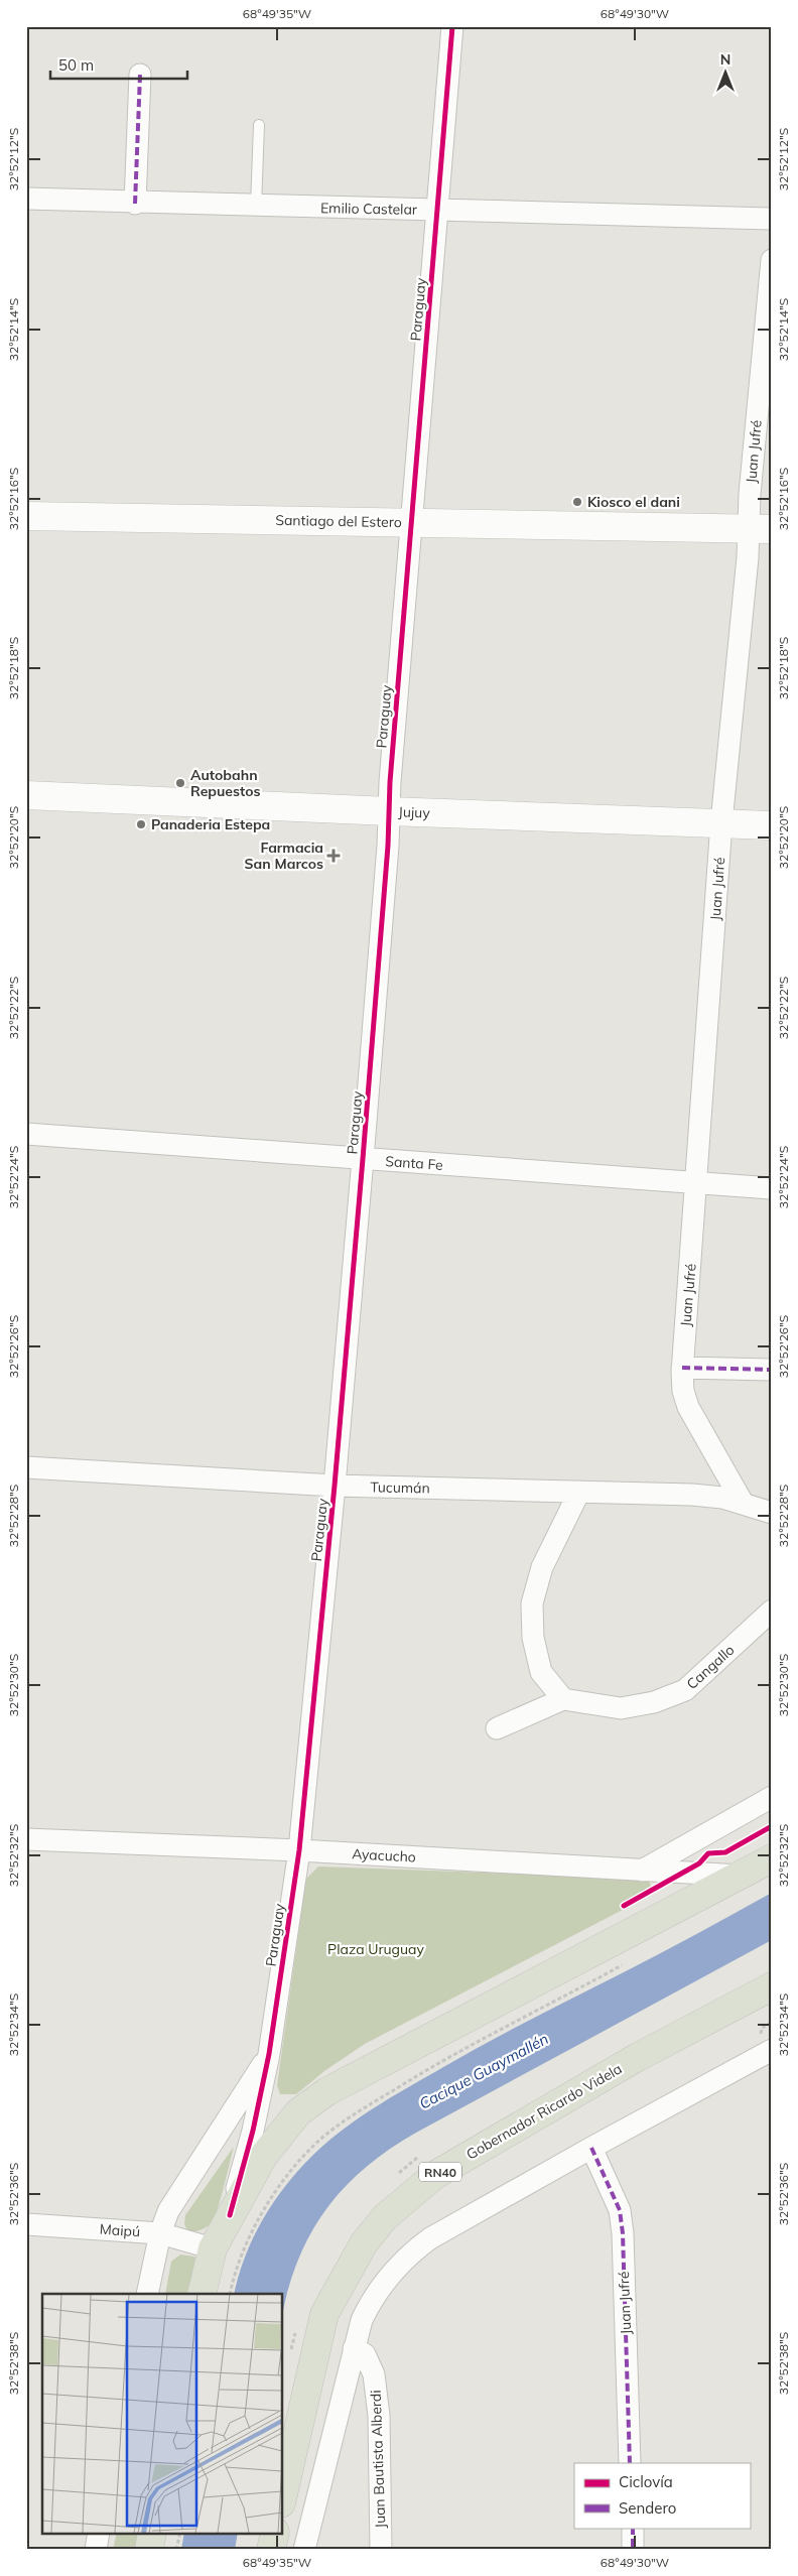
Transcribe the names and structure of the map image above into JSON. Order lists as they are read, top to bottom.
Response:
{
  "streets": {
    "highway": ["Gobernador Ricardo Videla", "RN40"],
    "street": [
      "Emilio Castelar",
      "Paraguay",
      "Juan Jufré",
      "Santiago del Estero",
      "Jujuy",
      "Santa Fe",
      "Tucumán",
      "Cangallo",
      "Ayacucho",
      "Maipú",
      "Juan Bautista Alberdi"
    ]
  },
  "crossings": [
    ["Emilio Castelar", "Paraguay"],
    ["Paraguay", "Santiago del Estero"],
    ["Paraguay", "Jujuy"],
    ["Paraguay", "Santa Fe"],
    ["Paraguay", "Tucumán"],
    ["Paraguay", "Ayacucho"],
    ["Paraguay", "Maipú"],
    ["Juan Jufré", "Santiago del Estero"],
    ["Juan Jufré", "Jujuy"],
    ["Juan Jufré", "Santa Fe"],
    ["Juan Jufré", "Tucumán"]
  ],
  "water": ["Cacique Guaymallén"],
  "parks": ["Plaza Uruguay"],
  "places": {
    "other": ["Kiosco el dani", "Autobahn Repuestos", "Panaderia Estepa"],
    "health": ["Farmacia San Marcos"]
  },
  "legend": ["Ciclovía", "Sendero"],
  "scale_bar": "50 m",
  "north": "top",
  "coordinates": [
    "68°49'35\"W",
    "68°49'30\"W",
    "32°52'12\"S",
    "32°52'14\"S",
    "32°52'16\"S",
    "32°52'18\"S",
    "32°52'20\"S",
    "32°52'22\"S",
    "32°52'24\"S",
    "32°52'26\"S",
    "32°52'28\"S",
    "32°52'30\"S",
    "32°52'32\"S",
    "32°52'34\"S",
    "32°52'36\"S",
    "32°52'38\"S"
  ]
}
